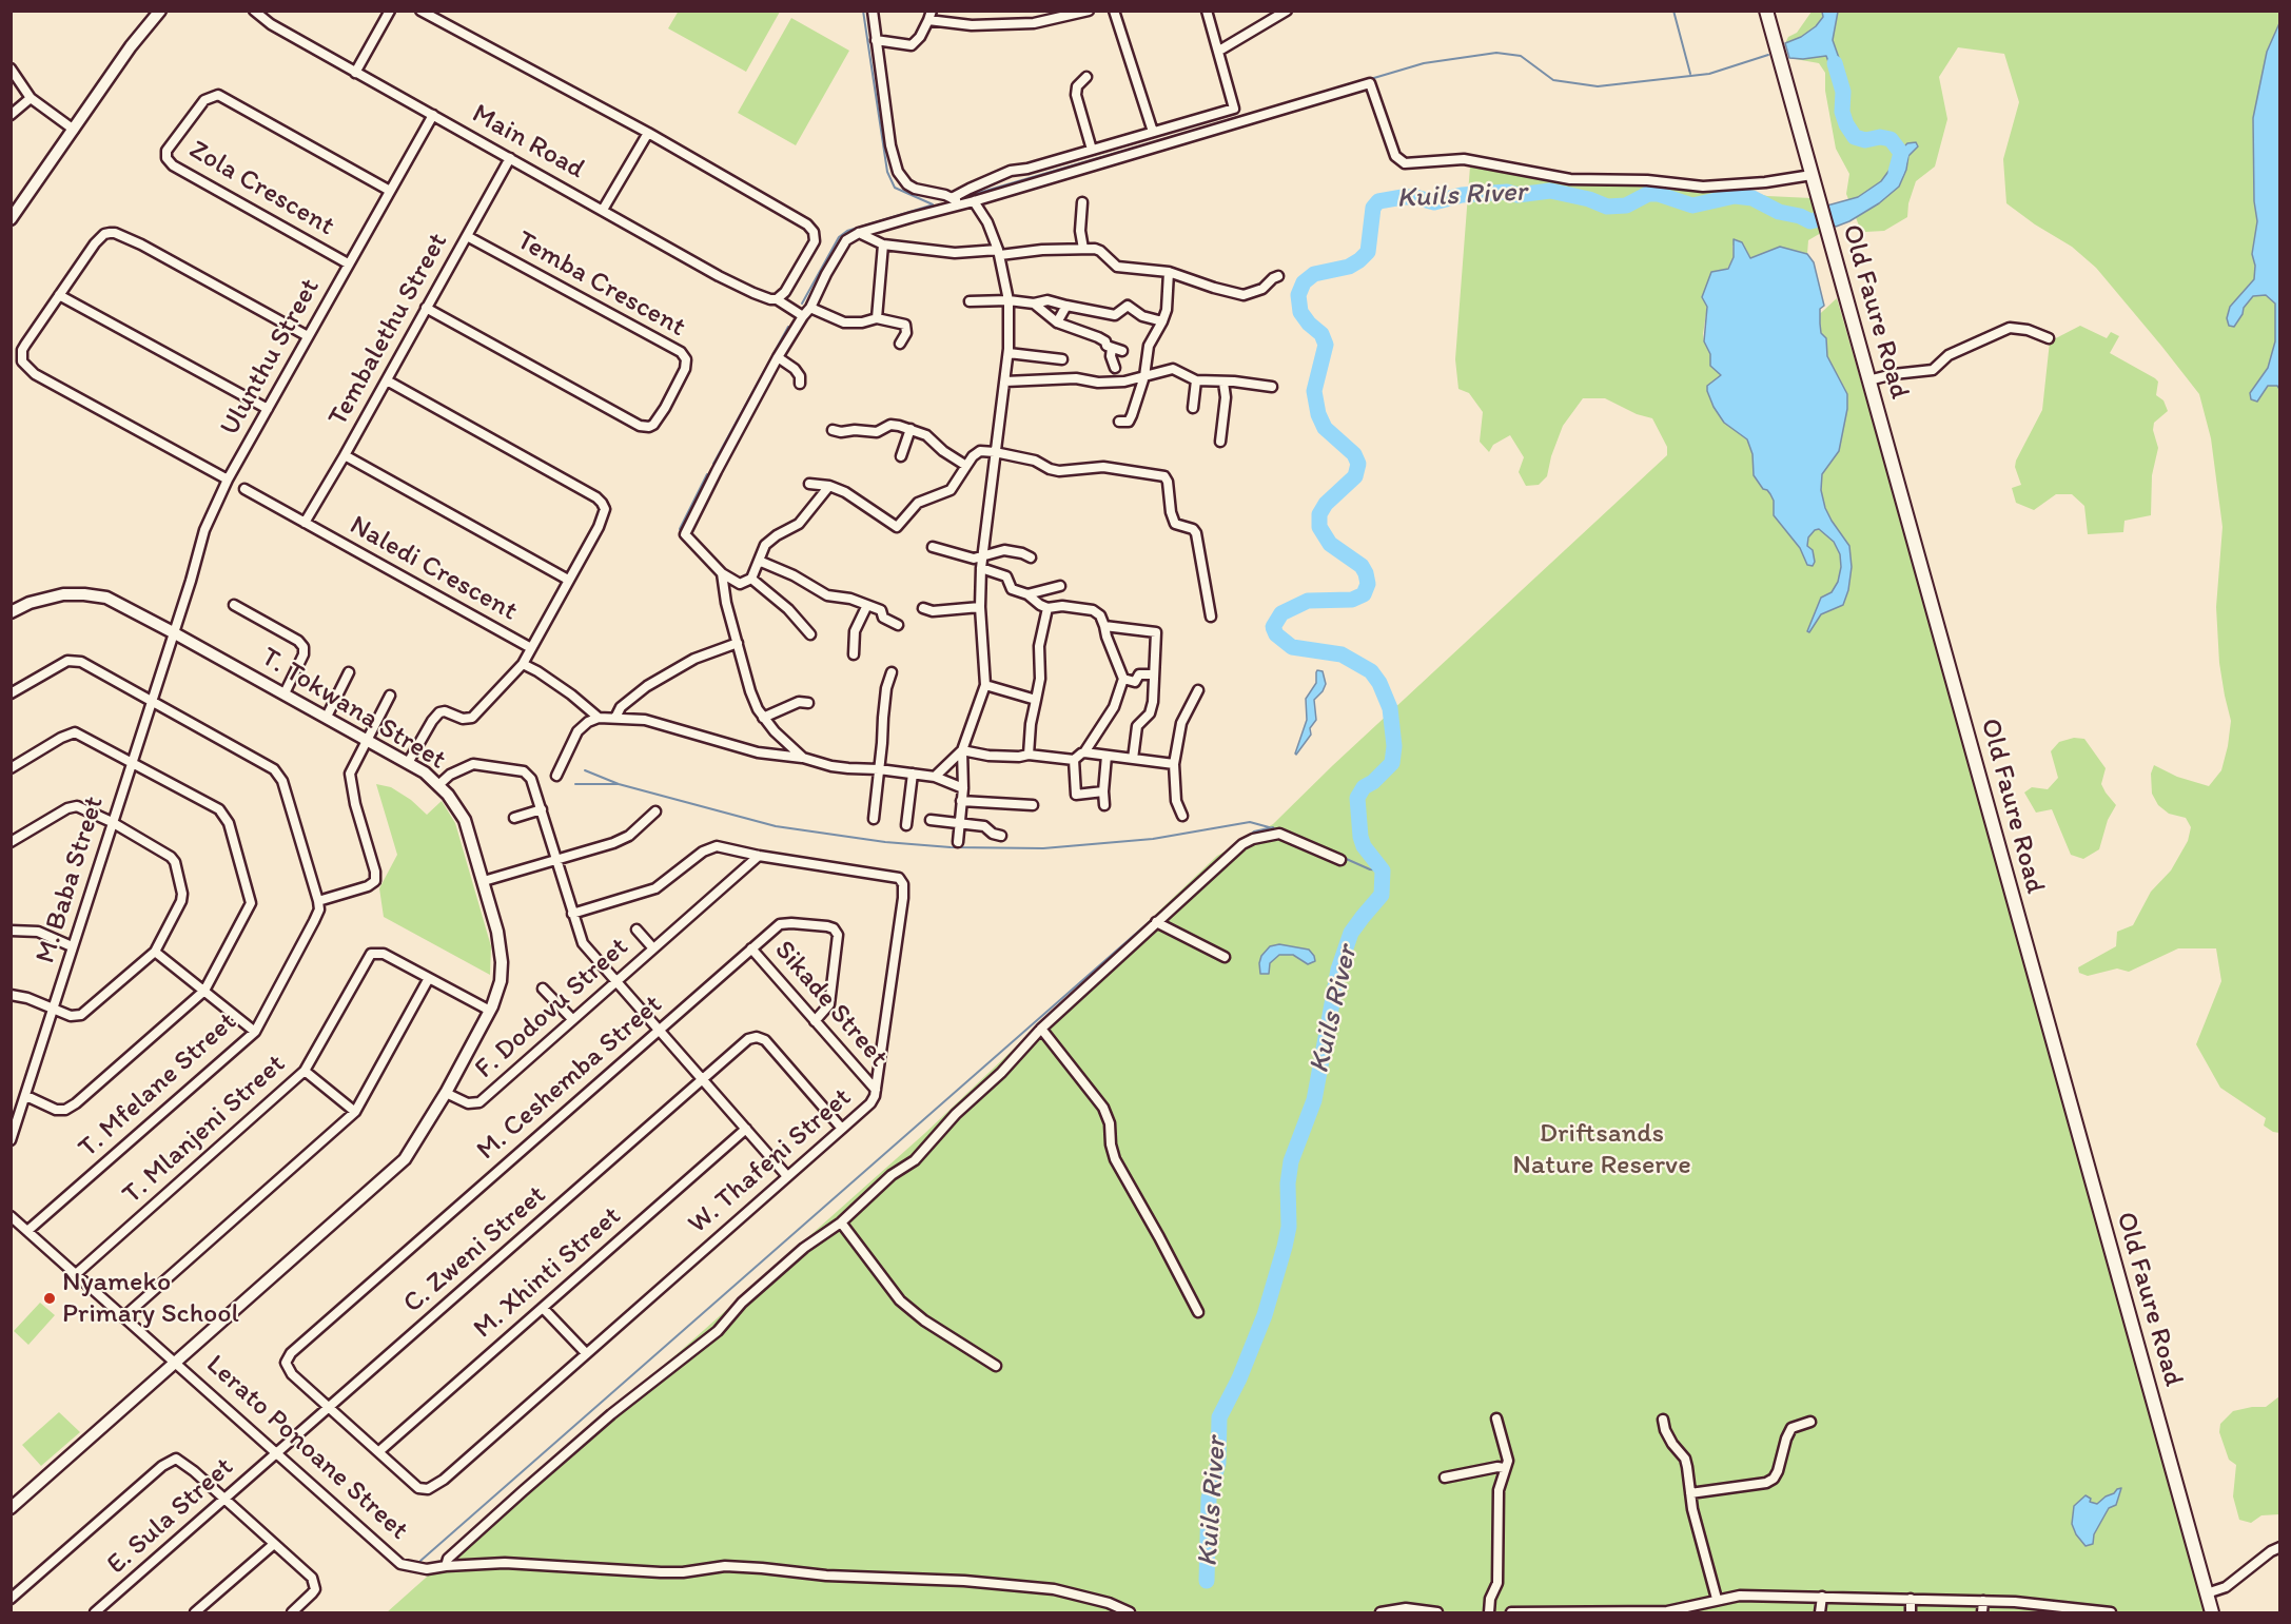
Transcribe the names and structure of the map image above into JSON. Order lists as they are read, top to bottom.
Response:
{
  "streets": {
    "main road": ["Old Faure Road"],
    "street": [
      "Main Road",
      "Zola Crescent",
      "Temba Crescent",
      "Tembalethu Street",
      "Ulunthu Street",
      "Naledi Crescent",
      "T. Tokwana Street",
      "M. Baba Street",
      "Sikade Street",
      "F. Dodovu Street",
      "M. Ceshemba Street",
      "T. Mfelane Street",
      "T. Mlanjeni Street",
      "W. Thafeni Street",
      "C. Zweni Street",
      "M. Xhinti Street",
      "Lerato Ponoane Street",
      "E. Sula Street"
    ]
  },
  "crossings": [
    ["Main Road", "Tembalethu Street"],
    ["Main Road", "Ulunthu Street"],
    ["Zola Crescent", "Ulunthu Street"],
    ["Temba Crescent", "Tembalethu Street"],
    ["Tembalethu Street", "Naledi Crescent"],
    ["Ulunthu Street", "T. Tokwana Street"],
    ["Ulunthu Street", "M. Baba Street"],
    ["T. Tokwana Street", "M. Baba Street"],
    ["T. Tokwana Street", "F. Dodovu Street"],
    ["T. Tokwana Street", "T. Mlanjeni Street"],
    ["T. Tokwana Street", "Lerato Ponoane Street"],
    ["Sikade Street", "M. Ceshemba Street"],
    ["Sikade Street", "W. Thafeni Street"],
    ["F. Dodovu Street", "W. Thafeni Street"],
    ["M. Ceshemba Street", "W. Thafeni Street"],
    ["T. Mfelane Street", "Lerato Ponoane Street"],
    ["T. Mlanjeni Street", "Lerato Ponoane Street"],
    ["W. Thafeni Street", "C. Zweni Street"],
    ["W. Thafeni Street", "M. Xhinti Street"],
    ["C. Zweni Street", "Lerato Ponoane Street"],
    ["C. Zweni Street", "E. Sula Street"],
    ["Lerato Ponoane Street", "E. Sula Street"]
  ],
  "water": ["Kuils River"],
  "parks": ["Driftsands Nature Reserve"],
  "places": ["Nyameko Primary School"]
}
